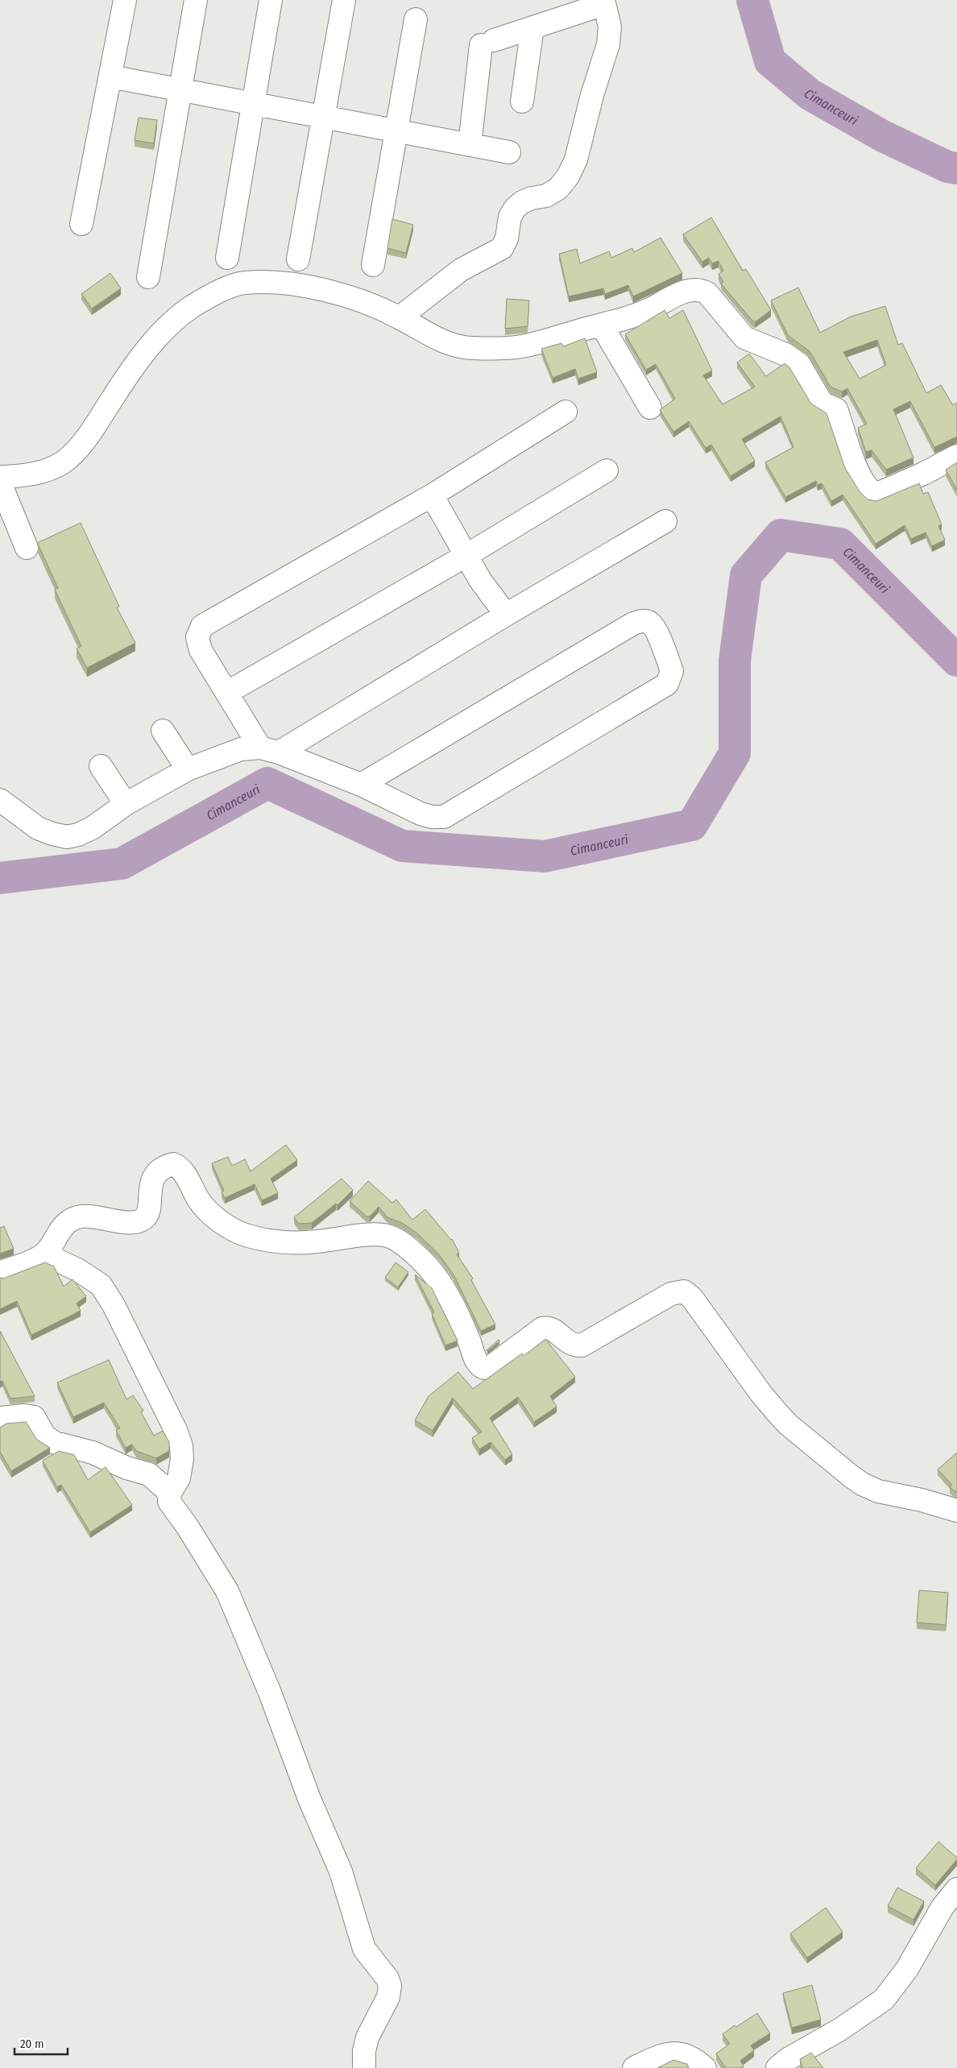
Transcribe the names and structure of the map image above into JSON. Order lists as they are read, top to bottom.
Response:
{
  "water": ["Cimanceuri"],
  "scale_bar": "20 m"
}
